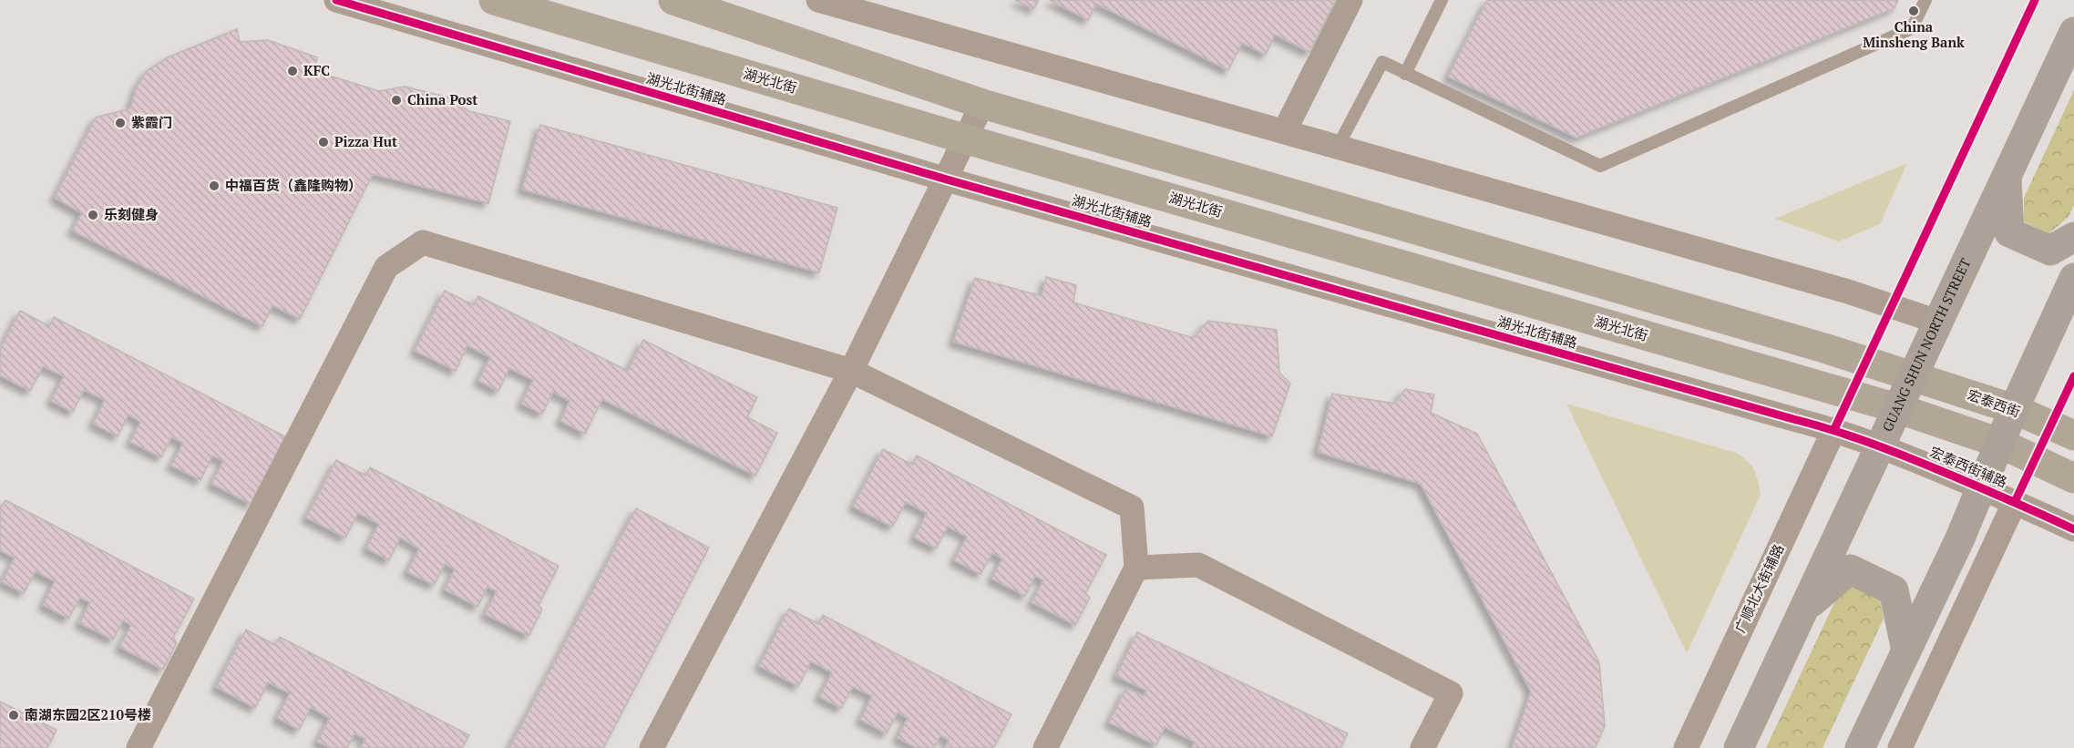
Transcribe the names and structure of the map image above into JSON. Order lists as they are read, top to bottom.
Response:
{
  "streets": {
    "main road": ["GUANG SHUN NORTH STREET"],
    "street": [
      "湖光北街",
      "湖光北街辅路",
      "宏泰西街",
      "宏泰西街辅路",
      "广顺北大街辅路"
    ]
  },
  "crossings": [
    ["湖光北街", "GUANG SHUN NORTH STREET"],
    ["湖光北街辅路", "GUANG SHUN NORTH STREET"],
    ["湖光北街辅路", "宏泰西街辅路"],
    ["湖光北街辅路", "广顺北大街辅路"],
    ["GUANG SHUN NORTH STREET", "宏泰西街"],
    ["GUANG SHUN NORTH STREET", "宏泰西街辅路"]
  ],
  "places": [
    "China Minsheng Bank",
    "KFC",
    "China Post",
    "紫霞门",
    "Pizza Hut",
    "中福百货（鑫隆购物）",
    "乐刻健身",
    "南湖东园2区210号楼"
  ]
}
